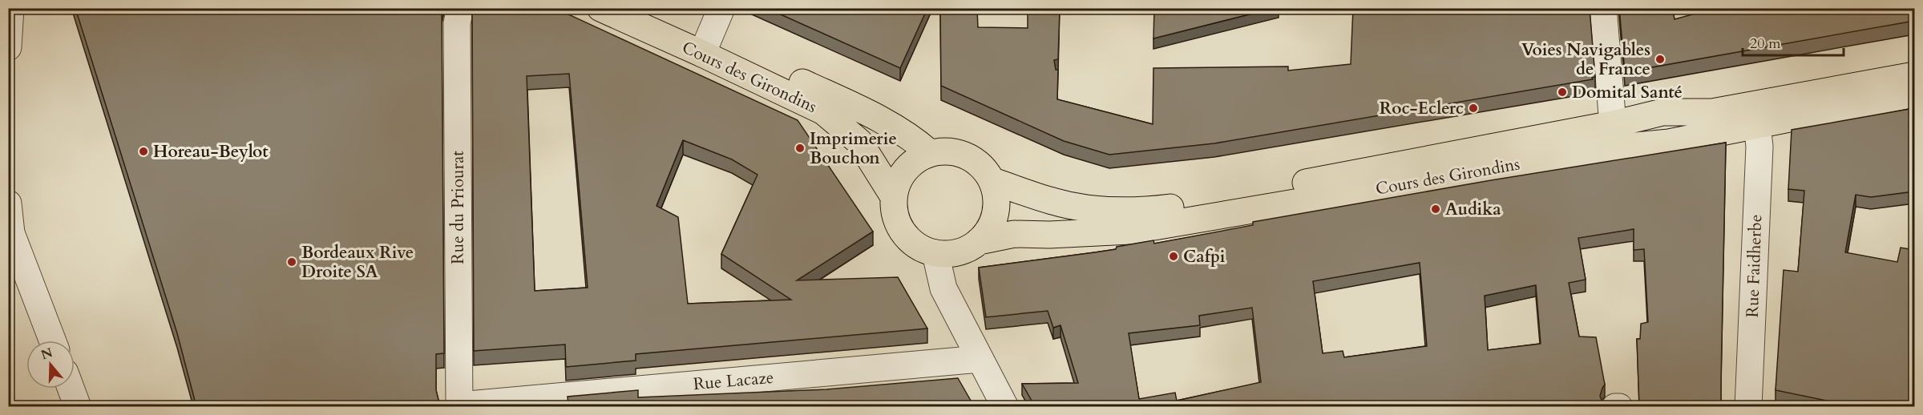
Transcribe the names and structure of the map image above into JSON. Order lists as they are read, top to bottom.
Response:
{
  "streets": {
    "main road": ["Cours des Girondins"],
    "street": ["Rue du Priourat", "Rue Faidherbe", "Rue Lacaze"]
  },
  "crossings": [
    ["Cours des Girondins", "Rue Faidherbe"],
    ["Rue du Priourat", "Rue Lacaze"]
  ],
  "places": [
    "Voies Navigables de France",
    "Domital Santé",
    "Roc-Eclerc",
    "Imprimerie Bouchon",
    "Horeau-Beylot",
    "Audika",
    "Cafpi",
    "Bordeaux Rive Droite SA"
  ],
  "scale_bar": "20 m",
  "north": "top"
}
